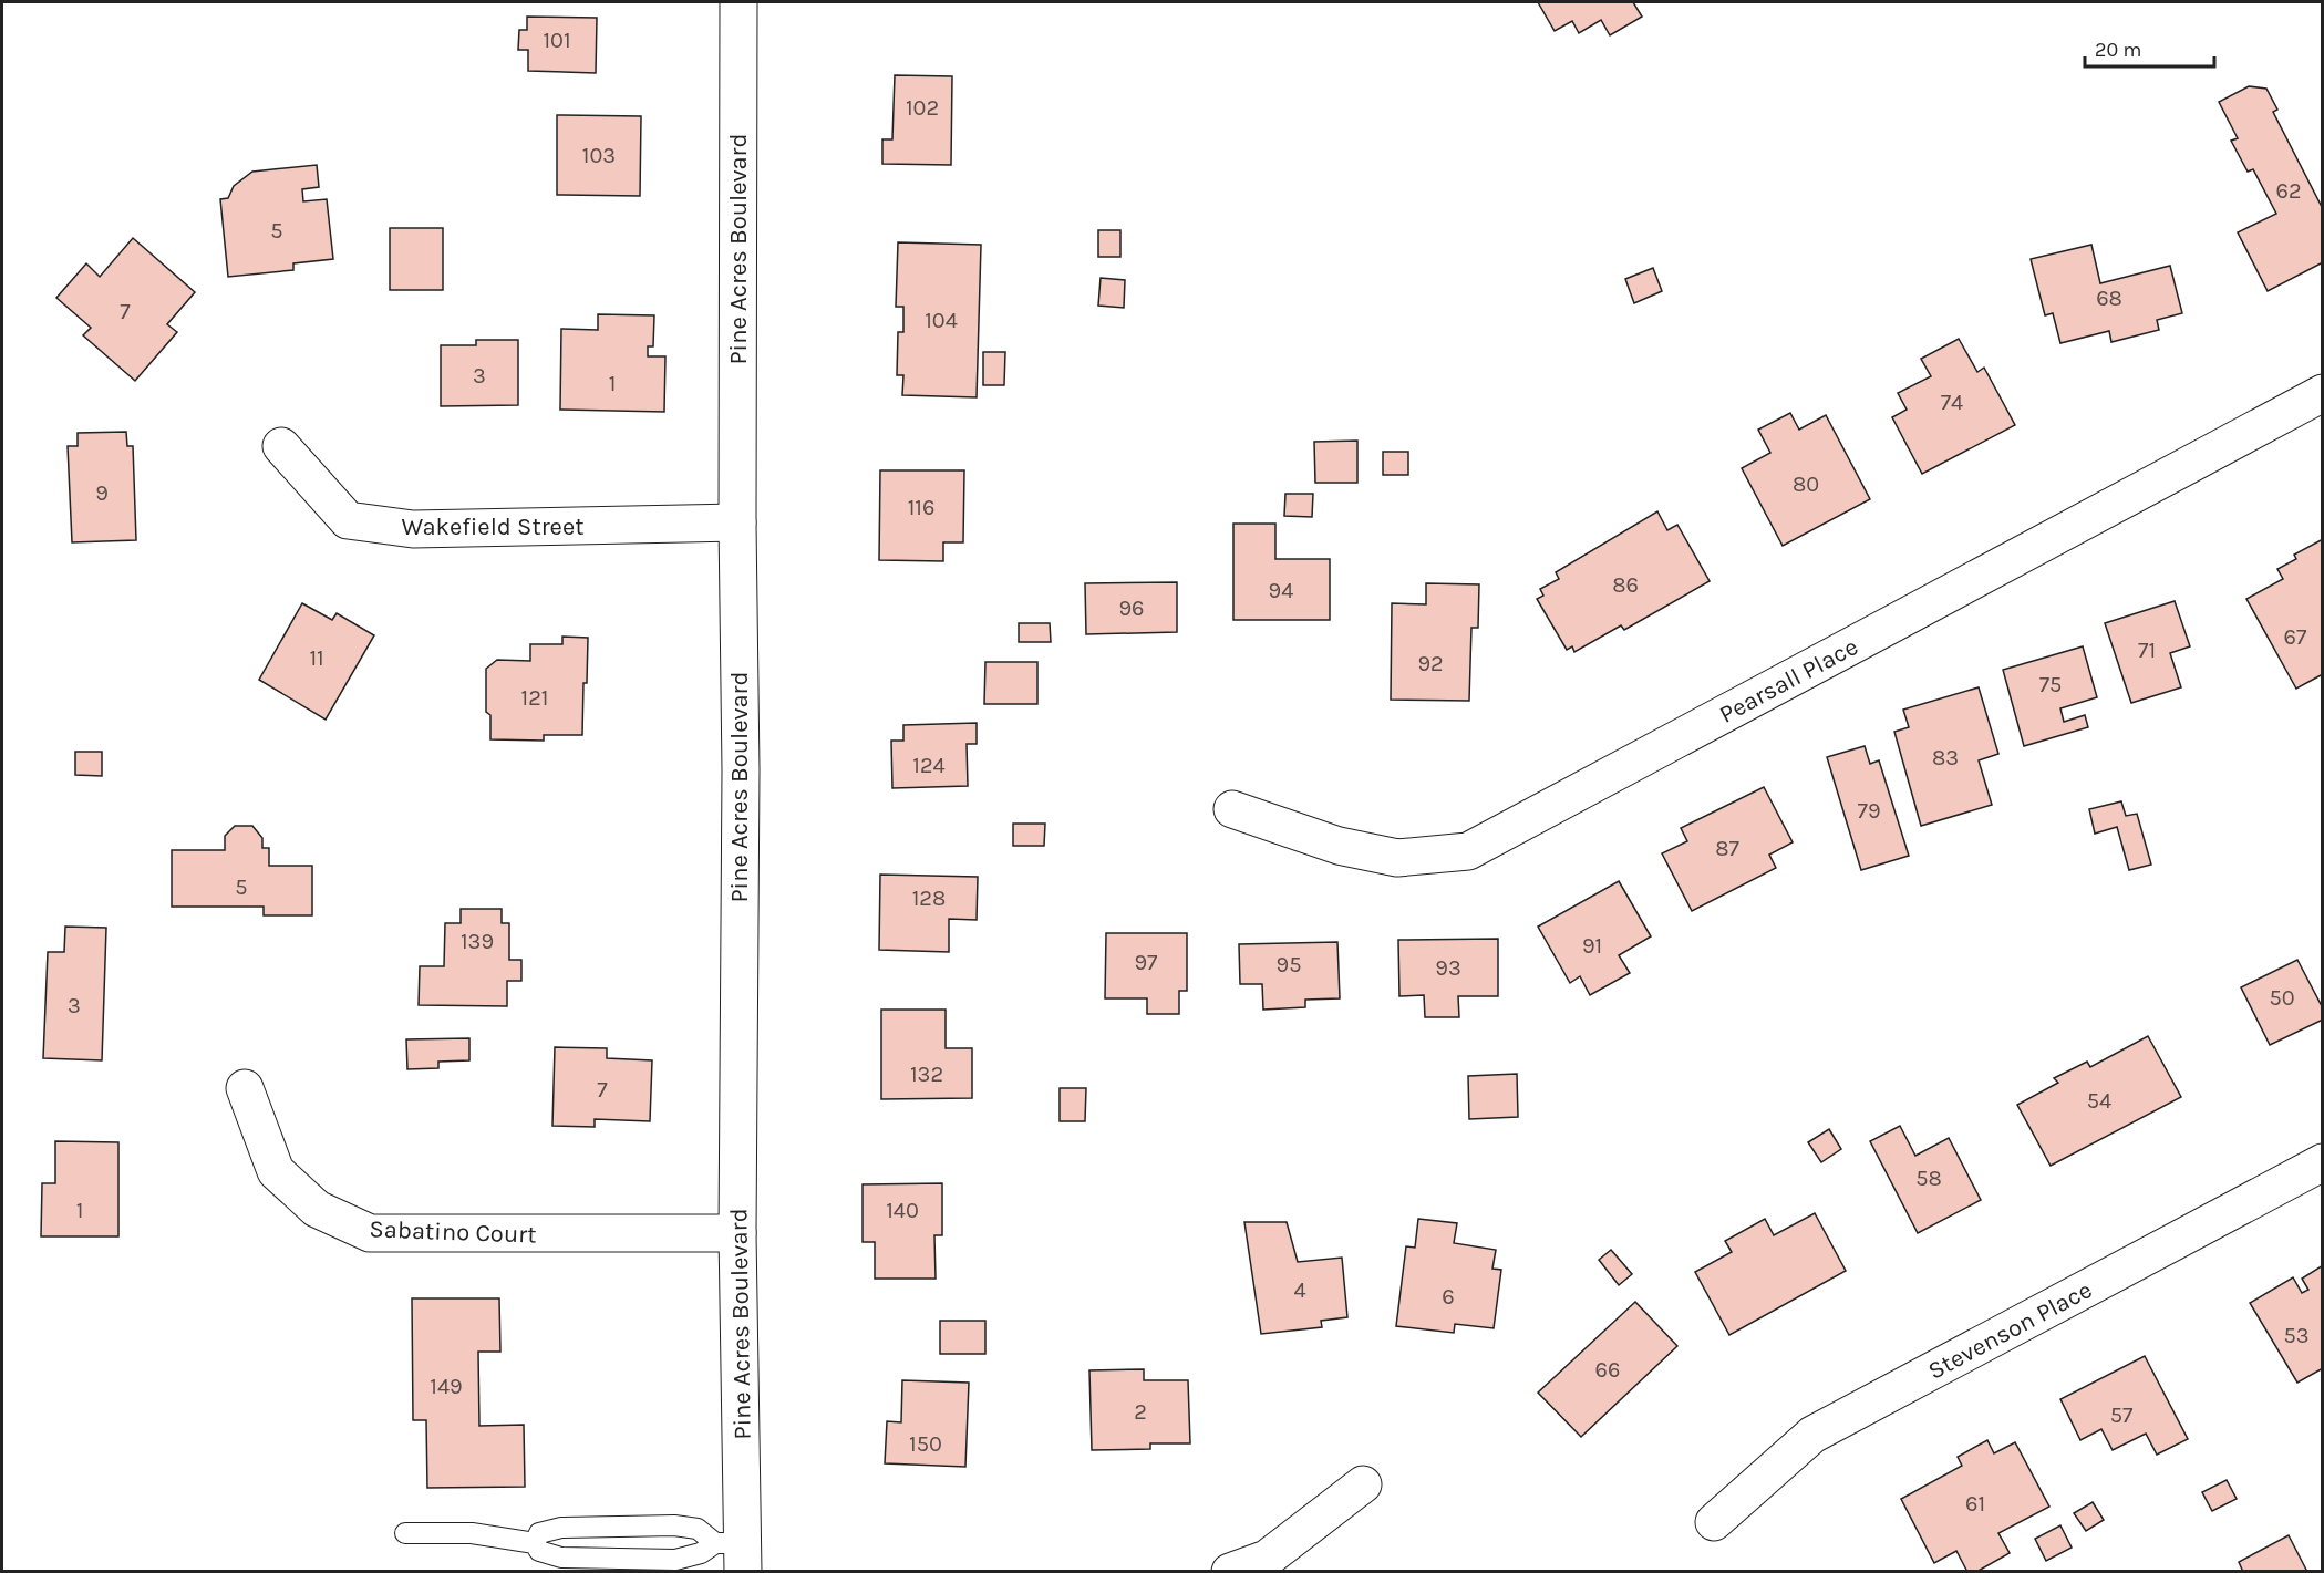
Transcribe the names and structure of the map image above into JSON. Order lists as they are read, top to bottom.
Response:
{
  "streets": {
    "street": [
      "Pine Acres Boulevard",
      "Wakefield Street",
      "Pearsall Place",
      "Sabatino Court",
      "Stevenson Place"
    ]
  },
  "crossings": [
    ["Pine Acres Boulevard", "Wakefield Street"],
    ["Pine Acres Boulevard", "Sabatino Court"]
  ],
  "house_numbers": [
    "101",
    "102",
    "103",
    "62",
    "5",
    "68",
    "7",
    "104",
    "3",
    "1",
    "74",
    "80",
    "9",
    "116",
    "86",
    "94",
    "96",
    "67",
    "71",
    "11",
    "92",
    "75",
    "121",
    "83",
    "124",
    "79",
    "87",
    "5",
    "128",
    "139",
    "91",
    "97",
    "95",
    "93",
    "50",
    "3",
    "132",
    "7",
    "54",
    "58",
    "1",
    "140",
    "4",
    "6",
    "53",
    "66",
    "149",
    "2",
    "57",
    "150",
    "61"
  ],
  "scale_bar": "20 m"
}
